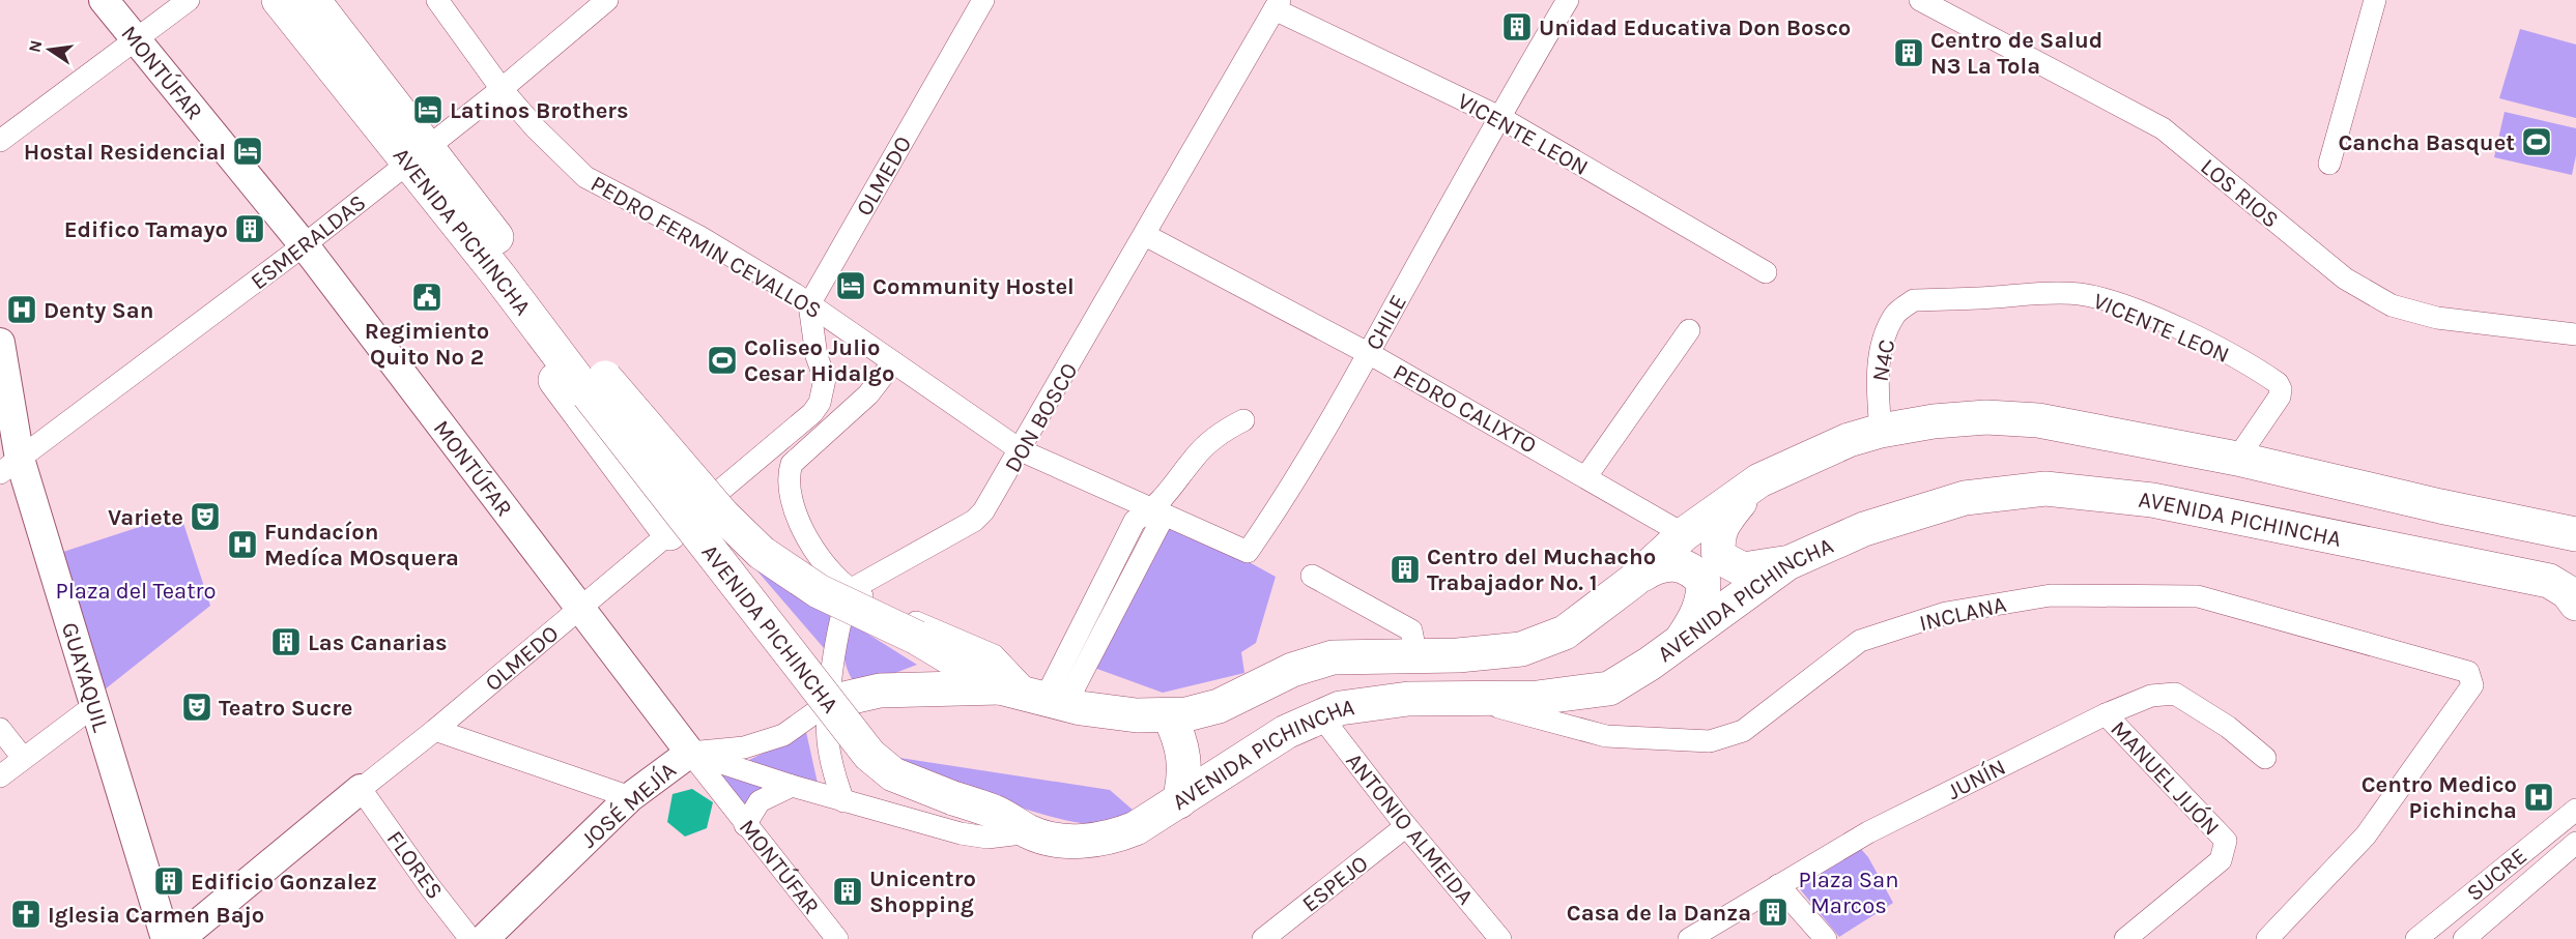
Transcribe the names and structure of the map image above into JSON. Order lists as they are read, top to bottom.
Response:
{
  "streets": {
    "main road": ["AVENIDA PICHINCHA"],
    "street": [
      "MONTÚFAR",
      "VICENTE LEON",
      "OLMEDO",
      "LOS RIOS",
      "ESMERALDAS",
      "PEDRO FERMIN CEVALLOS",
      "CHILE",
      "N4C",
      "PEDRO CALIXTO",
      "DON BOSCO",
      "INCLANA",
      "GUAYAQUIL",
      "MANUEL JIJÓN",
      "JUNÍN",
      "JOSÉ MEJÍA",
      "ANTONIO ALMEIDA",
      "FLORES",
      "SUCRE",
      "ESPEJO"
    ]
  },
  "crossings": [
    ["MONTÚFAR", "OLMEDO"],
    ["MONTÚFAR", "ESMERALDAS"],
    ["MONTÚFAR", "JOSÉ MEJÍA"],
    ["VICENTE LEON", "AVENIDA PICHINCHA"],
    ["VICENTE LEON", "CHILE"],
    ["VICENTE LEON", "N4C"],
    ["VICENTE LEON", "DON BOSCO"],
    ["OLMEDO", "PEDRO FERMIN CEVALLOS"],
    ["OLMEDO", "FLORES"],
    ["AVENIDA PICHINCHA", "ESMERALDAS"],
    ["AVENIDA PICHINCHA", "N4C"],
    ["AVENIDA PICHINCHA", "PEDRO CALIXTO"],
    ["AVENIDA PICHINCHA", "INCLANA"],
    ["AVENIDA PICHINCHA", "ANTONIO ALMEIDA"],
    ["ESMERALDAS", "PEDRO FERMIN CEVALLOS"],
    ["ESMERALDAS", "GUAYAQUIL"],
    ["PEDRO FERMIN CEVALLOS", "CHILE"],
    ["PEDRO FERMIN CEVALLOS", "DON BOSCO"],
    ["CHILE", "PEDRO CALIXTO"],
    ["PEDRO CALIXTO", "DON BOSCO"],
    ["MANUEL JIJÓN", "JUNÍN"],
    ["ANTONIO ALMEIDA", "ESPEJO"]
  ],
  "parks": ["Plaza del Teatro", "Plaza San Marcos"],
  "places": {
    "building": [
      "Unidad Educativa Don Bosco",
      "Centro de Salud N3 La Tola",
      "Edifico Tamayo",
      "Centro del Muchacho Trabajador No. 1",
      "Las Canarias",
      "Edificio Gonzalez",
      "Unicentro Shopping",
      "Casa de la Danza"
    ],
    "hotel": ["Latinos Brothers", "Hostal Residencial", "Community Hostel"],
    "sports": ["Cancha Basquet", "Coliseo Julio Cesar Hidalgo"],
    "public building": ["Regimiento Quito Nº 2"],
    "hospital": ["Denty San", "Fundacíon Medíca MOsquera", "Centro Medico Pichincha"],
    "theatre": ["Variete", "Teatro Sucre"],
    "church": ["Iglesia Carmen Bajo"]
  },
  "north": "left"
}
